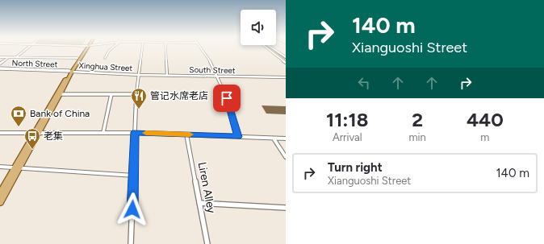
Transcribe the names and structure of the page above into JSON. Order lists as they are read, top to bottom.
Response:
{
  "streets": {
    "street": [
      "North Street",
      "Xinghua Street",
      "South Street",
      "Liren Alley"
    ]
  },
  "crossings": [
    ["North Street", "Xinghua Street"],
    ["Xinghua Street", "South Street"]
  ],
  "places": {
    "restaurant": ["管记水席老店"],
    "bank": ["Bank of China"],
    "bus stop": ["老集"]
  },
  "page": {
    "turn": ["140 m", "Xianguoshi Street"],
    "eta": [
      "11:18",
      "Arrival",
      "2",
      "min",
      "440",
      "m"
    ],
    "list": [
      {
        "name": "Turn right",
        "note": "Xianguoshi Street",
        "value": "140 m"
      }
    ]
  }
}
